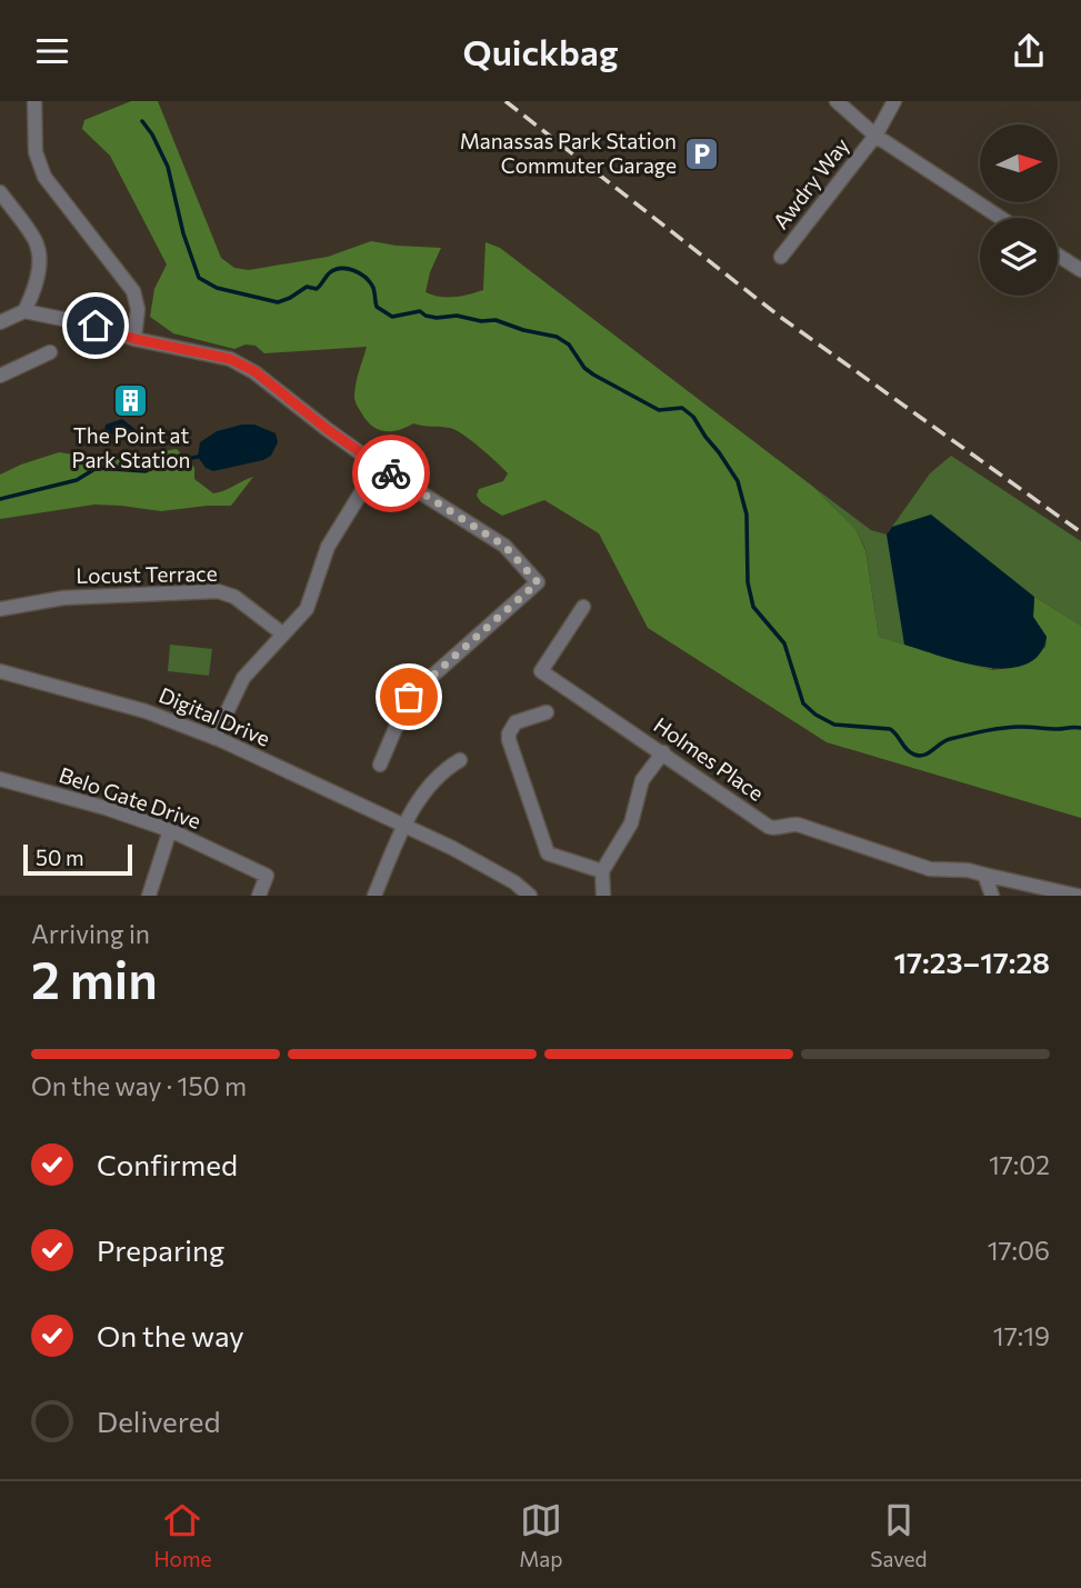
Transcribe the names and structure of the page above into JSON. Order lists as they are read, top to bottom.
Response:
{
  "streets": {
    "street": [
      "Awdry Way",
      "Locust Terrace",
      "Digital Drive",
      "Holmes Place",
      "Belo Gate Drive"
    ]
  },
  "places": {
    "parking": ["Manassas Park Station Commuter Garage"],
    "building": ["The Point at Park Station"]
  },
  "scale_bar": "50 m",
  "north": "right",
  "page": {
    "header": "Quickbag",
    "scale": "50 m",
    "heading": ["2 min", "Arriving in", "17:23–17:28"],
    "bar": "On the way · 150 m",
    "list": [
      ["Confirmed", "17:02"],
      ["Preparing", "17:06"],
      ["On the way", "17:19"],
      "Delivered"
    ],
    "tabs": ["Home", "Map", "Saved"]
  }
}
